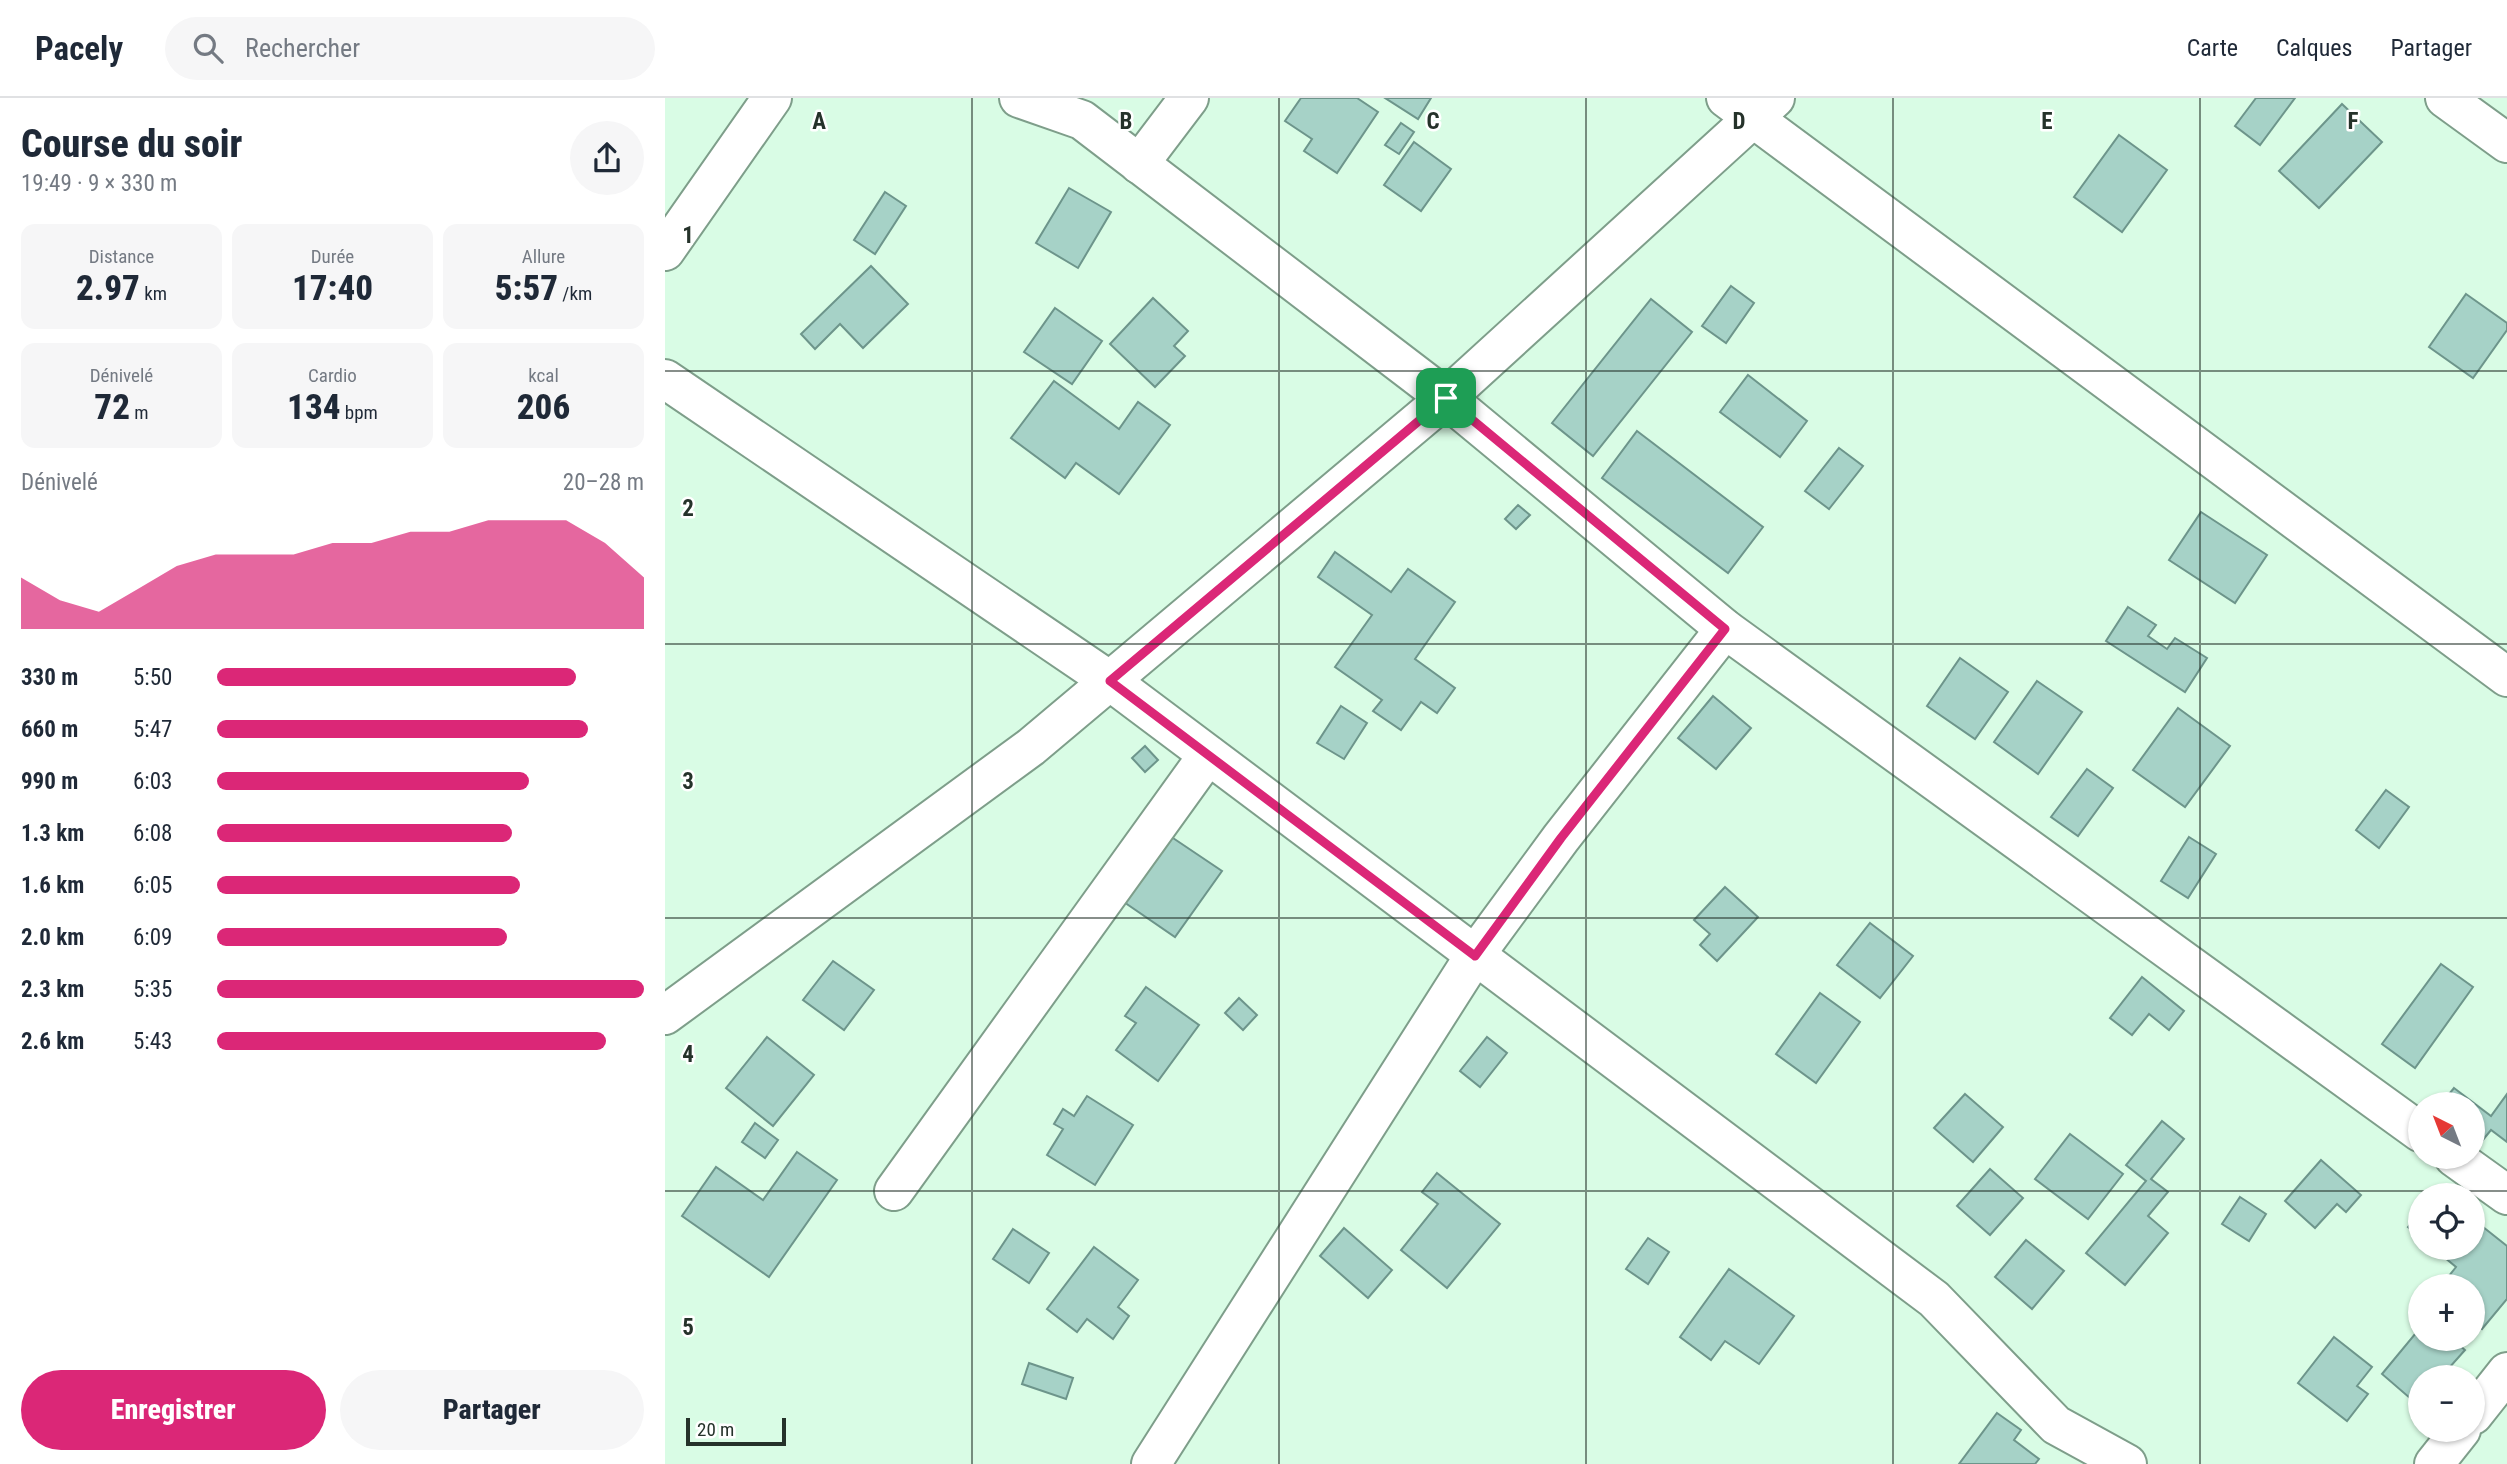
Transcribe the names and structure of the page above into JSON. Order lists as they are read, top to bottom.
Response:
{
  "scale_bar": "20 m",
  "north": "top left",
  "page": {
    "header": "Pacely",
    "search": "Rechercher",
    "nav": ["Carte", "Calques", "Partager"],
    "heading": ["Course du soir", "19:49 · 9 × 330 m"],
    "stats": [
      ["Distance", "2.97 km"],
      ["Durée", "17:40"],
      ["Allure", "5:57 /km"],
      ["Dénivelé", "72 m"],
      ["Cardio", "134 bpm"],
      ["kcal", "206"]
    ],
    "chart": ["Dénivelé", "20–28 m"],
    "list": [
      {
        "name": "330 m",
        "note": "5:50"
      },
      {
        "name": "660 m",
        "note": "5:47"
      },
      {
        "name": "990 m",
        "note": "6:03"
      },
      {
        "name": "1.3 km",
        "note": "6:08"
      },
      {
        "name": "1.6 km",
        "note": "6:05"
      },
      {
        "name": "2.0 km",
        "note": "6:09"
      },
      {
        "name": "2.3 km",
        "note": "5:35"
      },
      {
        "name": "2.6 km",
        "note": "5:43"
      }
    ],
    "map_buttons": ["+", "−"],
    "buttons": ["Enregistrer", "Partager"],
    "scale": "20 m"
  },
  "grid": {
    "columns": [
      "A",
      "B",
      "C",
      "D",
      "E",
      "F"
    ],
    "rows": [
      "1",
      "2",
      "3",
      "4",
      "5"
    ]
  }
}
